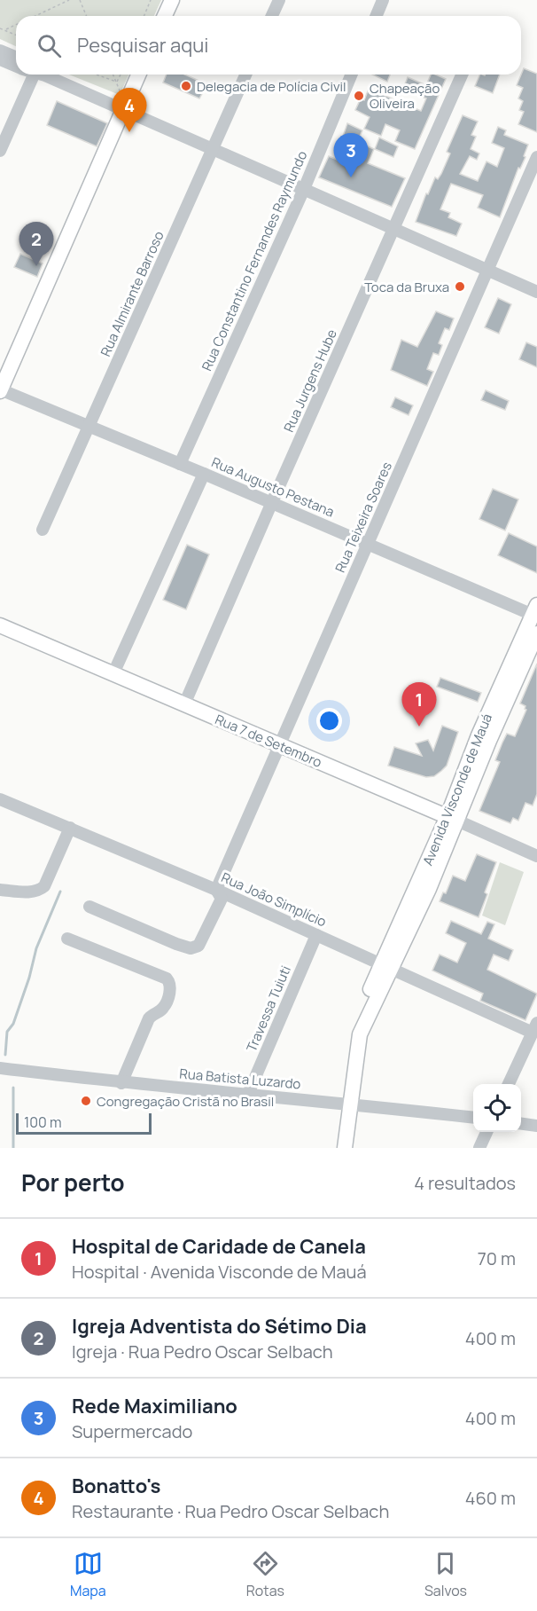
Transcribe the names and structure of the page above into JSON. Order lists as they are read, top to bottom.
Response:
{
  "streets": {
    "main road": ["Rua 7 de Setembro", "Avenida Visconde de Mauá"],
    "street": [
      "Rua Constantino Fernandes Raymundo",
      "Rua Almirante Barroso",
      "Rua Jurgens Hube",
      "Rua Augusto Pestana",
      "Rua Teixeira Soares",
      "Rua João Simplício",
      "Travessa Tuiuti",
      "Rua Batista Luzardo"
    ]
  },
  "crossings": [
    ["Rua Constantino Fernandes Raymundo", "Rua Augusto Pestana"],
    ["Rua Almirante Barroso", "Rua Augusto Pestana"],
    ["Rua Jurgens Hube", "Rua Augusto Pestana"],
    ["Rua Jurgens Hube", "Rua 7 de Setembro"],
    ["Rua Augusto Pestana", "Rua Teixeira Soares"],
    ["Rua Augusto Pestana", "Avenida Visconde de Mauá"],
    ["Rua Teixeira Soares", "Rua 7 de Setembro"],
    ["Rua Teixeira Soares", "Rua João Simplício"],
    ["Rua 7 de Setembro", "Avenida Visconde de Mauá"],
    ["Avenida Visconde de Mauá", "Rua João Simplício"],
    ["Avenida Visconde de Mauá", "Rua Batista Luzardo"],
    ["Rua João Simplício", "Travessa Tuiuti"],
    ["Travessa Tuiuti", "Rua Batista Luzardo"]
  ],
  "places": [
    "Delegacia de Polícia Civil",
    "Chapeação Oliveira",
    "Toca da Bruxa",
    "Congregação Cristã no Brasil"
  ],
  "scale_bar": "100 m",
  "page": {
    "search": "Pesquisar aqui",
    "pins": [
      "4",
      "3",
      "2",
      "1"
    ],
    "scale": "100 m",
    "heading": ["Por perto", "4 resultados"],
    "list": [
      {
        "mark": "1",
        "name": "Hospital de Caridade de Canela",
        "note": "Hospital · Avenida Visconde de Mauá",
        "value": "70 m"
      },
      {
        "mark": "2",
        "name": "Igreja Adventista do Sétimo Dia",
        "note": "Igreja · Rua Pedro Oscar Selbach",
        "value": "400 m"
      },
      {
        "mark": "3",
        "name": "Rede Maximiliano",
        "note": "Supermercado",
        "value": "400 m"
      },
      {
        "mark": "4",
        "name": "Bonatto's",
        "note": "Restaurante · Rua Pedro Oscar Selbach",
        "value": "460 m"
      }
    ],
    "nav": ["Mapa", "Rotas", "Salvos"]
  }
}
